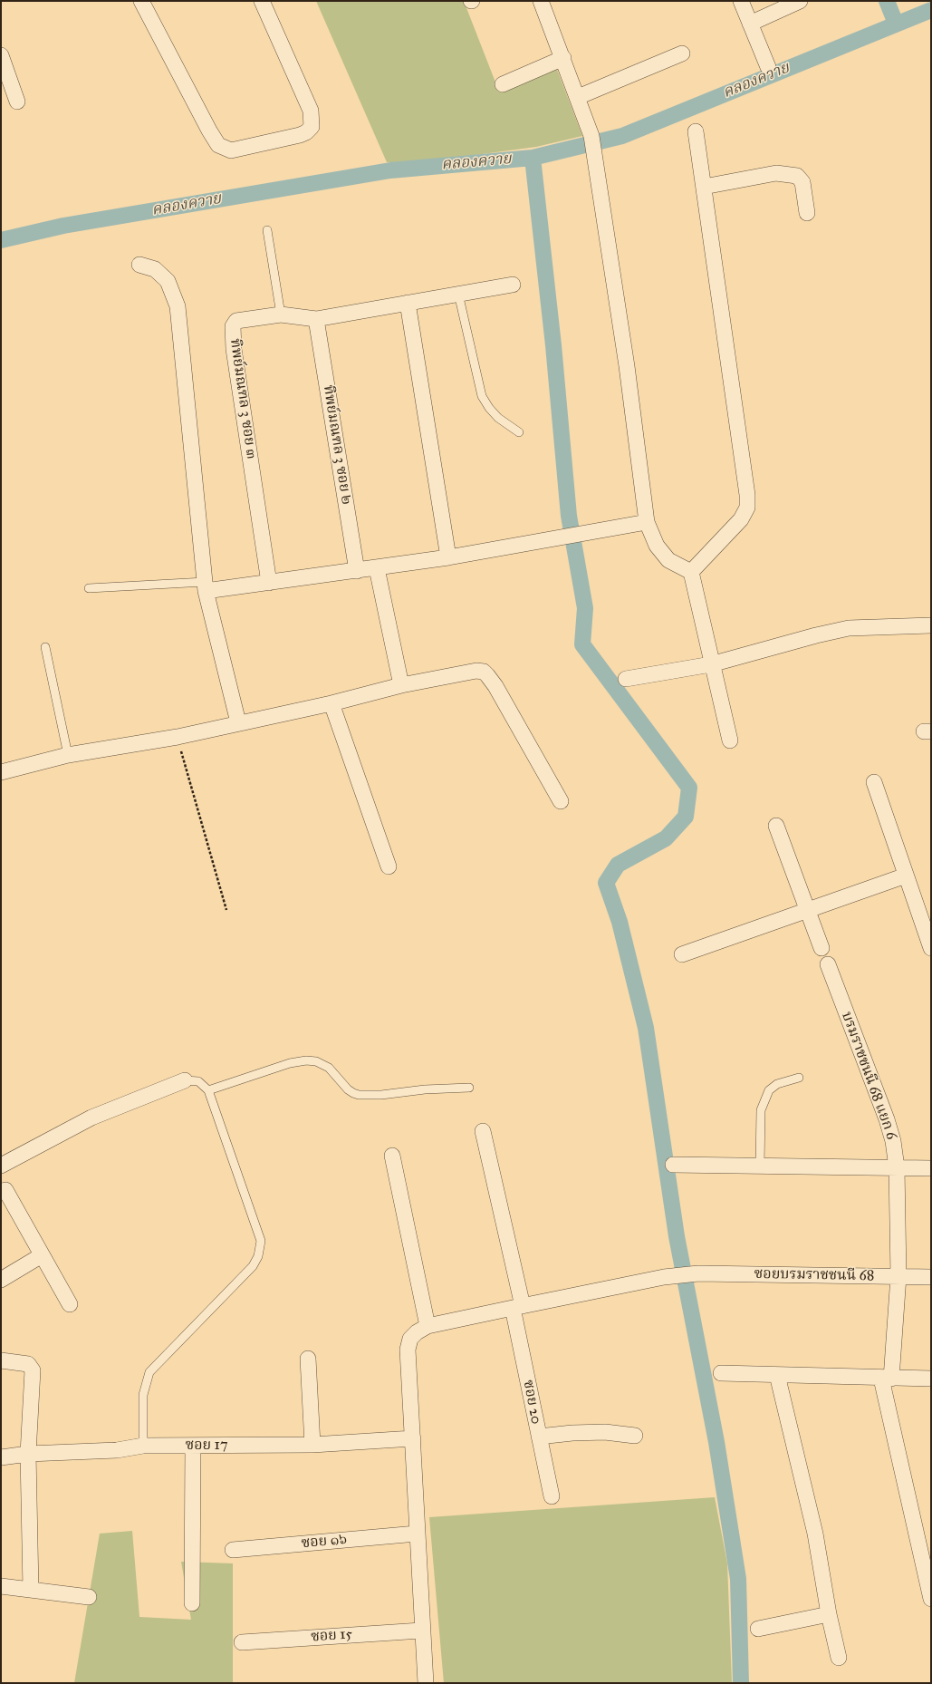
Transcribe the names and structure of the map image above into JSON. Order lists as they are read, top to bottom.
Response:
{
  "streets": {
    "street": [
      "ทิพย์มณฑล 3 ซอย ๓",
      "ทิพย์มณฑล 3 ซอย ๒",
      "บรมราชชนนี 68 แยก 6",
      "ซอยบรมราชชนนี 68",
      "ซอย 20",
      "ซอย 17",
      "ซอย ๑๖",
      "ซอย 15"
    ]
  },
  "crossings": [
    ["ทิพย์มณฑล 3 ซอย ๓", "ทิพย์มณฑล 3 ซอย ๒"],
    ["บรมราชชนนี 68 แยก 6", "ซอยบรมราชชนนี 68"],
    ["ซอยบรมราชชนนี 68", "ซอย 20"]
  ],
  "water": ["คลองควาย"]
}
